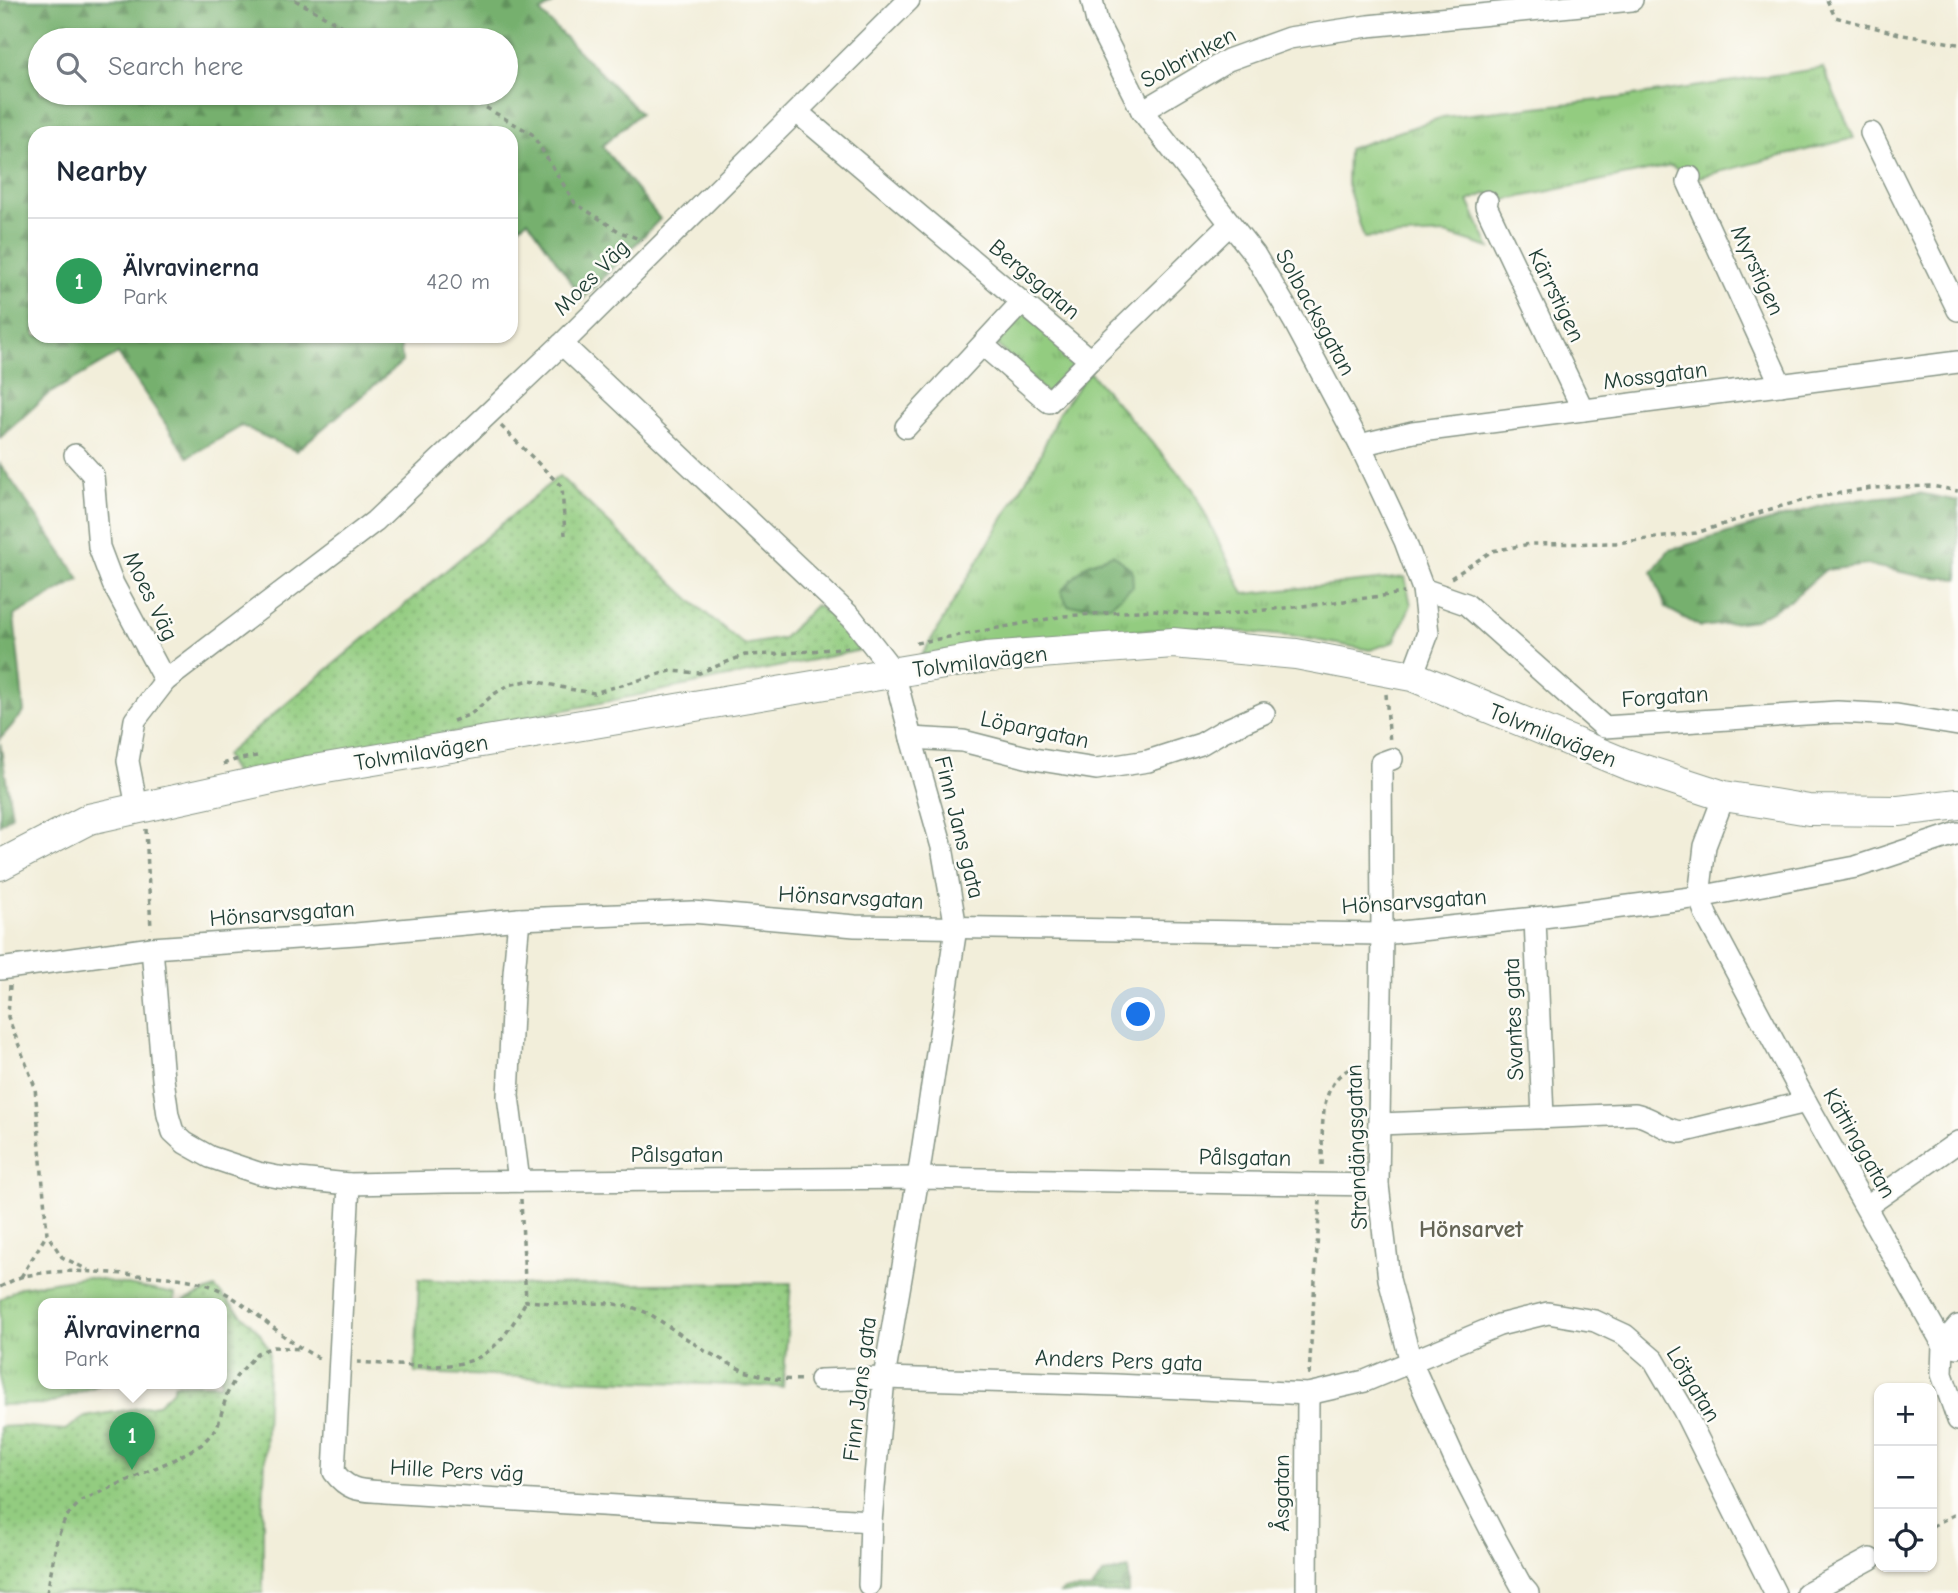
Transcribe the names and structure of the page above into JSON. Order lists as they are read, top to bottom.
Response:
{
  "streets": {
    "street": [
      "Solbrinken",
      "Myrstigen",
      "Moes Väg",
      "Bergsgatan",
      "Kärrstigen",
      "Solbacksgatan",
      "Mossgatan",
      "Tolvmilavägen",
      "Forgatan",
      "Löpargatan",
      "Finn Jans gata",
      "Hönsarvsgatan",
      "Svantes gata",
      "Kättinggatan",
      "Strandängsgatan",
      "Pålsgatan",
      "Anders Pers gata",
      "Lötgatan",
      "Hille Pers väg",
      "Åsgatan"
    ]
  },
  "crossings": [
    ["Solbrinken", "Solbacksgatan"],
    ["Myrstigen", "Mossgatan"],
    ["Moes Väg", "Bergsgatan"],
    ["Moes Väg", "Tolvmilavägen"],
    ["Moes Väg", "Finn Jans gata"],
    ["Kärrstigen", "Mossgatan"],
    ["Solbacksgatan", "Mossgatan"],
    ["Solbacksgatan", "Tolvmilavägen"],
    ["Solbacksgatan", "Forgatan"],
    ["Tolvmilavägen", "Finn Jans gata"],
    ["Löpargatan", "Finn Jans gata"],
    ["Finn Jans gata", "Hönsarvsgatan"],
    ["Finn Jans gata", "Pålsgatan"],
    ["Finn Jans gata", "Anders Pers gata"],
    ["Finn Jans gata", "Hille Pers väg"],
    ["Hönsarvsgatan", "Svantes gata"],
    ["Hönsarvsgatan", "Kättinggatan"],
    ["Hönsarvsgatan", "Strandängsgatan"],
    ["Hönsarvsgatan", "Pålsgatan"],
    ["Strandängsgatan", "Pålsgatan"],
    ["Strandängsgatan", "Anders Pers gata"],
    ["Strandängsgatan", "Lötgatan"],
    ["Pålsgatan", "Hille Pers väg"],
    ["Anders Pers gata", "Lötgatan"],
    ["Anders Pers gata", "Åsgatan"]
  ],
  "districts": ["Hönsarvet"],
  "page": {
    "search": "Search here",
    "heading": "Nearby",
    "list": [
      {
        "mark": "1",
        "name": "Älvravinerna",
        "note": "Park",
        "value": "420 m"
      }
    ],
    "popup": ["Älvravinerna", "Park"],
    "map_buttons": ["+", "−"],
    "pins": "1"
  }
}
